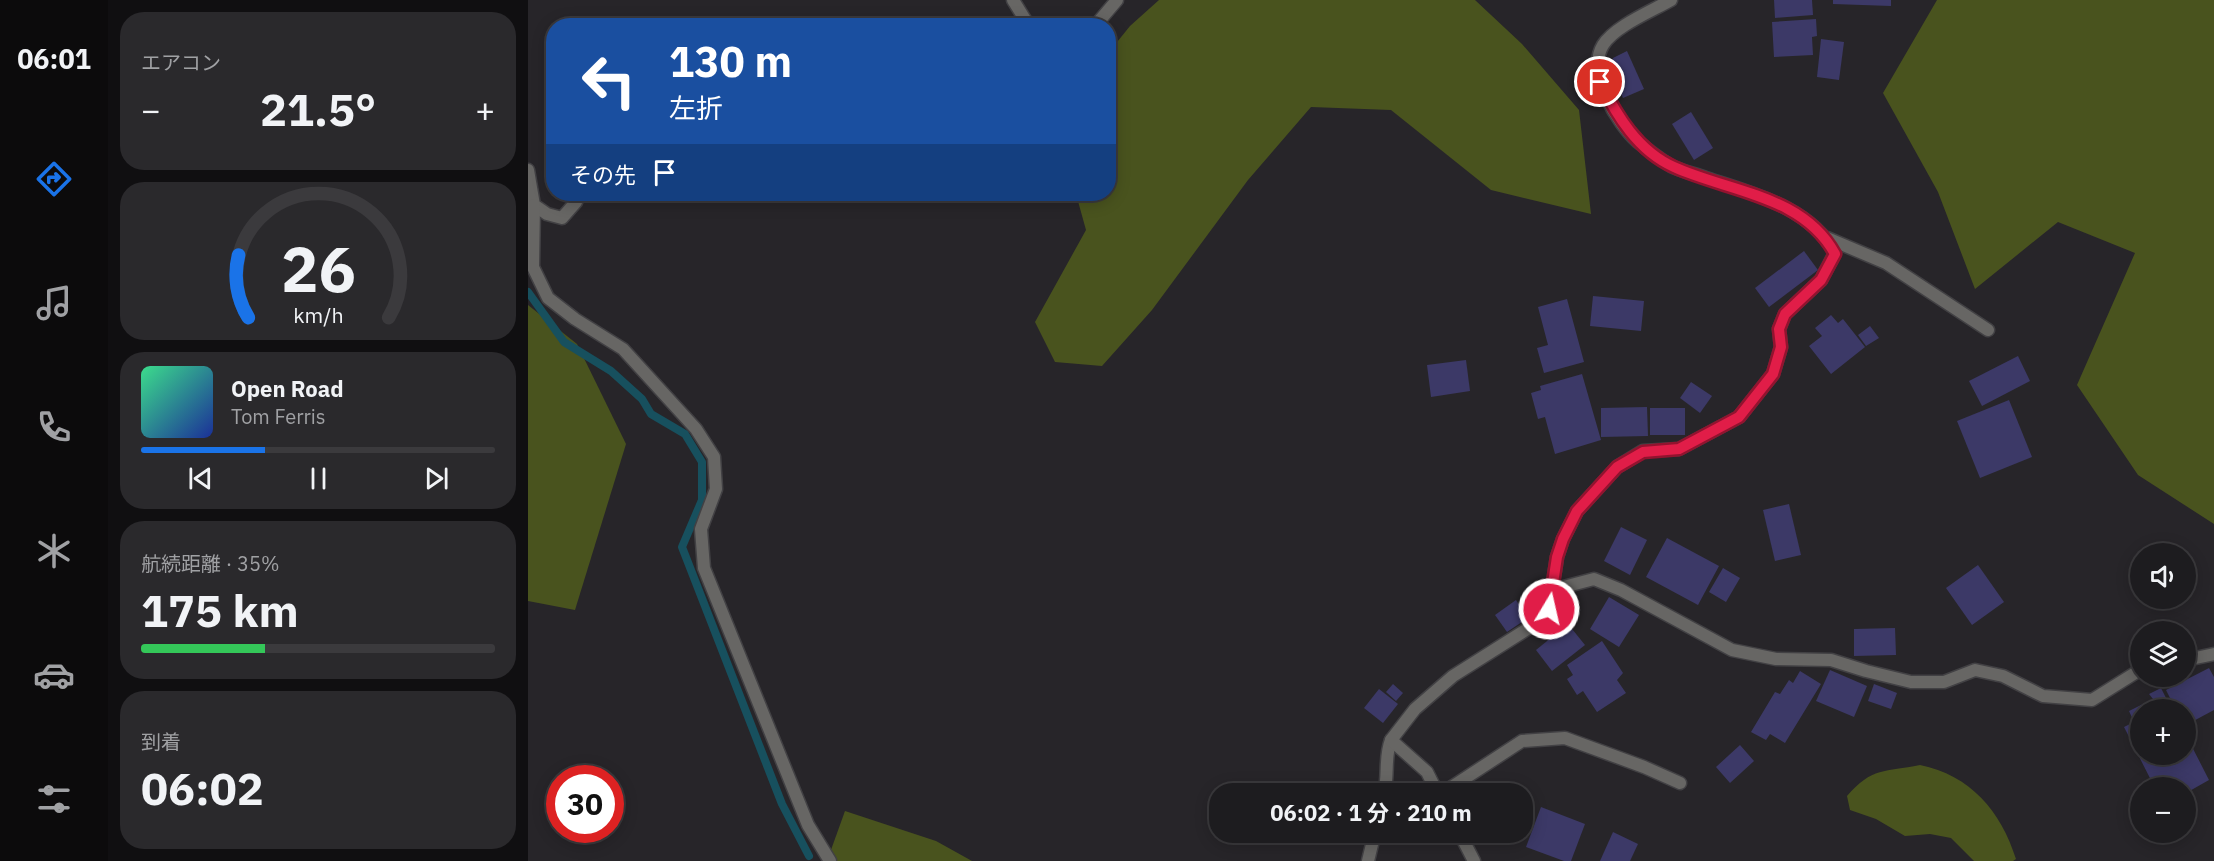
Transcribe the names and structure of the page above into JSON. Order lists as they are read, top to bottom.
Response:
{
  "page": {
    "tabs": "06:01",
    "tile": [
      "エアコン",
      ["航続距離 · 35%", "175 km"],
      ["到着", "06:02"]
    ],
    "turn": ["130 m", "左折"],
    "heat": ["−", "21.5°", "+"],
    "then": "その先",
    "song": ["Open Road", "Tom Ferris"],
    "map_buttons": ["+", "−"],
    "limit": "30",
    "trip": "06:02 · 1 分 · 210 m",
    "gauge": ["26", "km/h"]
  }
}
